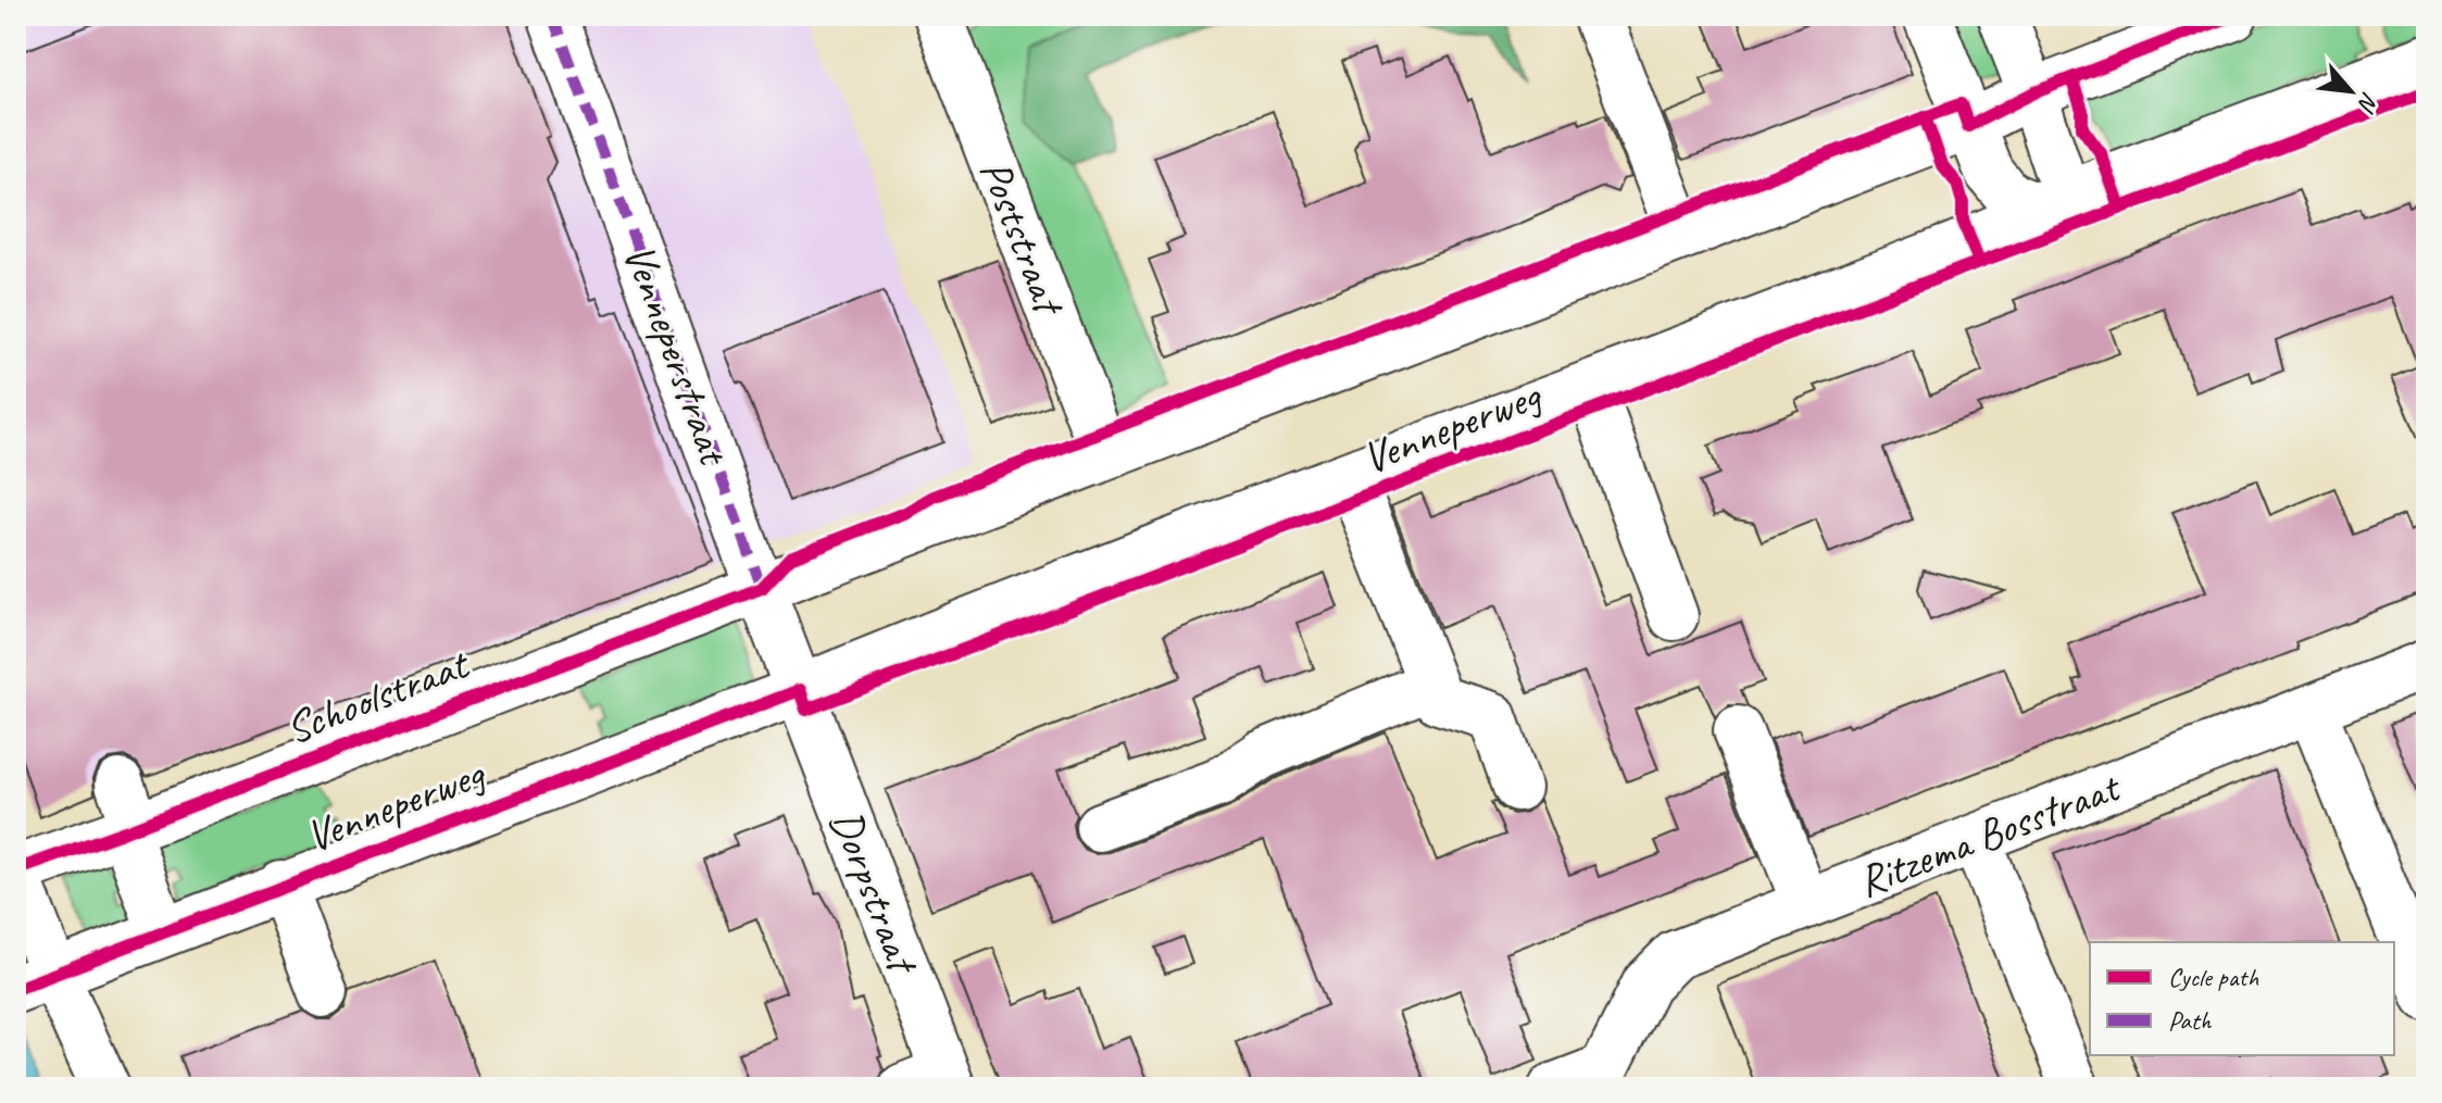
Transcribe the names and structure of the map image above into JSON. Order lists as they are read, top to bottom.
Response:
{
  "streets": {
    "street": [
      "Poststraat",
      "Venneperstraat",
      "Venneperweg",
      "Schoolstraat",
      "Ritzema Bosstraat",
      "Dorpstraat"
    ]
  },
  "crossings": [
    ["Poststraat", "Schoolstraat"],
    ["Venneperstraat", "Venneperweg"],
    ["Venneperstraat", "Schoolstraat"],
    ["Venneperstraat", "Dorpstraat"],
    ["Venneperweg", "Dorpstraat"]
  ],
  "legend": ["Cycle path", "Path"],
  "north": "bottom right"
}
